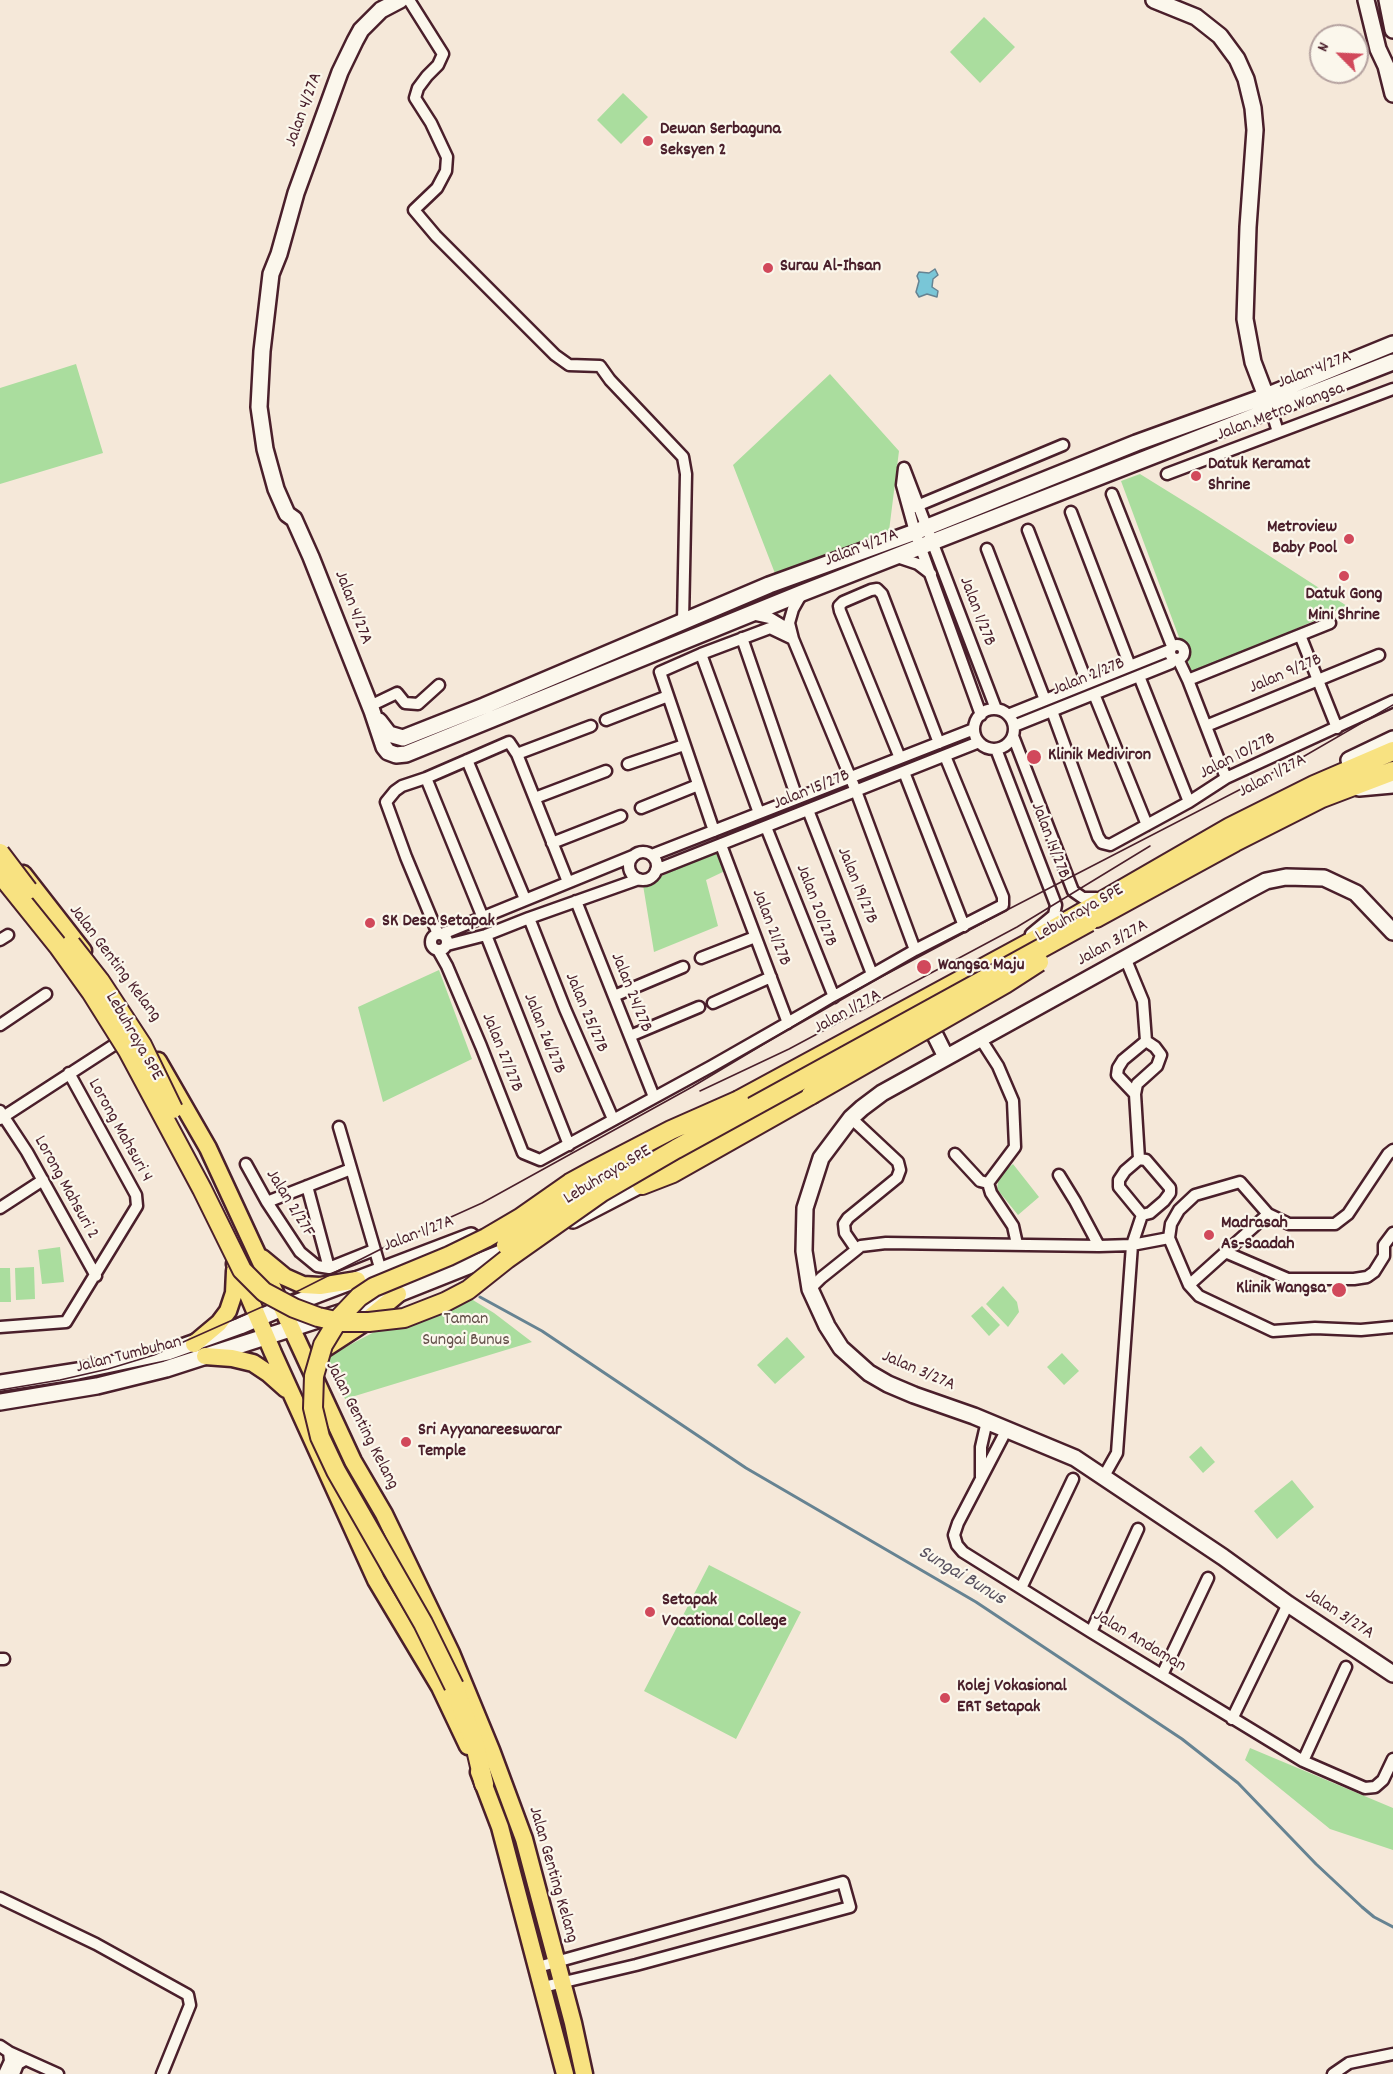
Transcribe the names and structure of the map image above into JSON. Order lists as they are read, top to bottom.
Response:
{
  "streets": {
    "highway": ["Lebuhraya SPE"],
    "main road": ["Jalan Genting Kelang"],
    "street": [
      "Jalan 4/27A",
      "Jalan Metro Wangsa",
      "Jalan 1/27B",
      "Jalan 9/27B",
      "Jalan 2/27B",
      "Jalan 10/27B",
      "Jalan 1/27A",
      "Jalan 15/27B",
      "Jalan 14/27B",
      "Jalan 19/27B",
      "Jalan 20/27B",
      "Jalan 21/27B",
      "Jalan 3/27A",
      "Jalan 24/27B",
      "Jalan 25/27B",
      "Jalan 26/27B",
      "Jalan 27/27B",
      "Lorong Mahsuri 4",
      "Lorong Mahsuri 2",
      "Jalan 2/27F",
      "Jalan Tumbuhan",
      "Jalan Andaman"
    ]
  },
  "crossings": [
    ["Jalan 4/27A", "Jalan 1/27B"],
    ["Jalan 1/27B", "Jalan 2/27B"],
    ["Jalan 1/27B", "Jalan 15/27B"],
    ["Jalan 1/27B", "Jalan 14/27B"],
    ["Jalan 2/27B", "Jalan 10/27B"],
    ["Jalan 2/27B", "Jalan 15/27B"],
    ["Jalan 2/27B", "Jalan 14/27B"],
    ["Jalan 1/27A", "Jalan 14/27B"],
    ["Jalan 1/27A", "Jalan Genting Kelang"],
    ["Jalan 1/27A", "Jalan Tumbuhan"],
    ["Jalan 15/27B", "Jalan 14/27B"],
    ["Jalan 15/27B", "Jalan 19/27B"],
    ["Jalan 15/27B", "Jalan 20/27B"],
    ["Jalan 15/27B", "Jalan 21/27B"],
    ["Lebuhraya SPE", "Jalan Genting Kelang"],
    ["Jalan 3/27A", "Jalan Andaman"],
    ["Jalan Genting Kelang", "Jalan Tumbuhan"],
    ["Jalan 26/27B", "Jalan 27/27B"],
    ["Lorong Mahsuri 4", "Lorong Mahsuri 2"]
  ],
  "water": ["Sungai Bunus"],
  "parks": ["Taman Sungai Bunus"],
  "places": [
    "Dewan Serbaguna Seksyen 2",
    "Surau Al-Ihsan",
    "Datuk Keramat Shrine",
    "Metroview Baby Pool",
    "Datuk Gong Mini Shrine",
    "Klinik Mediviron",
    "SK Desa Setapak",
    "Wangsa Maju",
    "Madrasah As-Saadah",
    "Klinik Wangsa",
    "Sri Ayyanareeswarar Temple",
    "Setapak Vocational College",
    "Kolej Vokasional ERT Setapak"
  ],
  "north": "top left"
}
